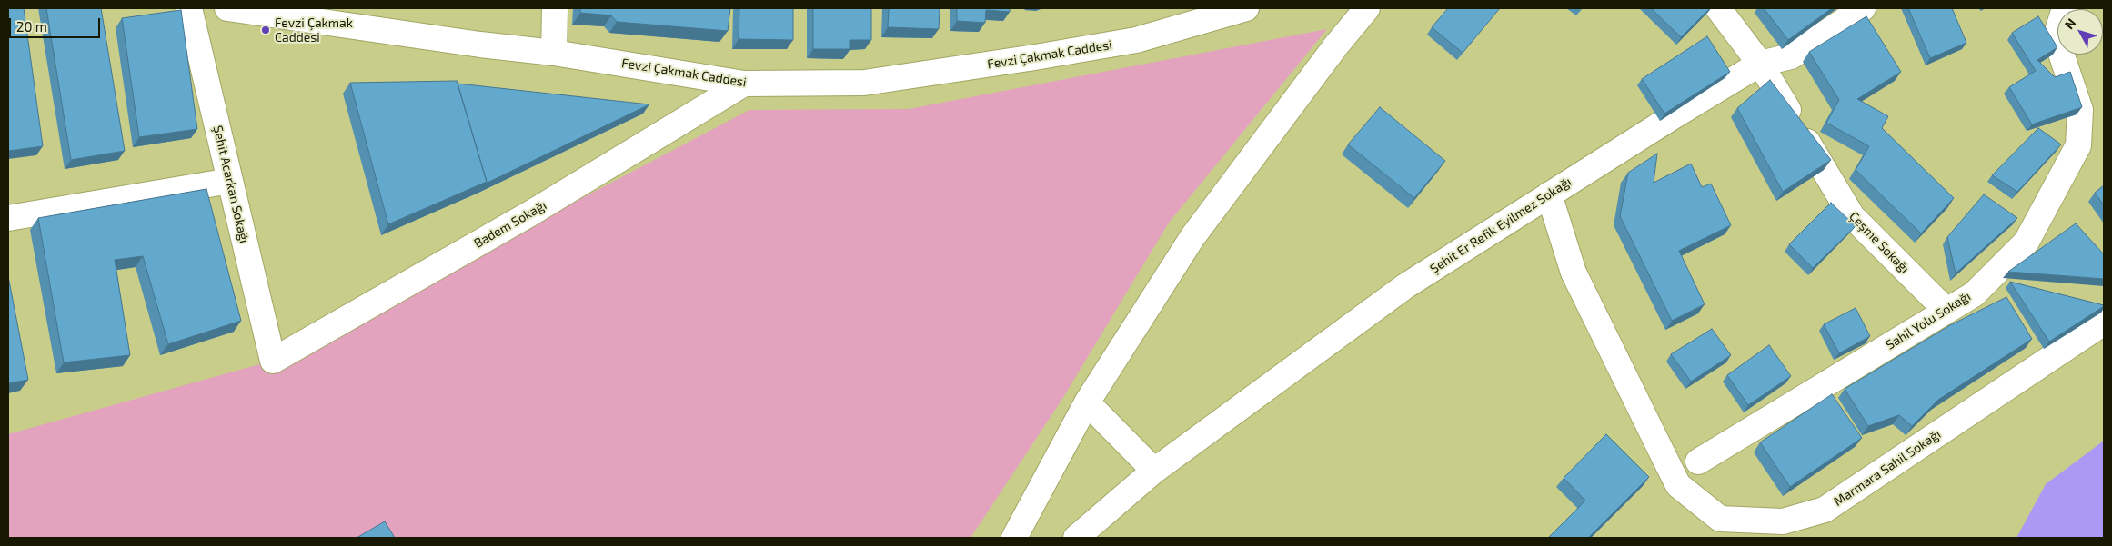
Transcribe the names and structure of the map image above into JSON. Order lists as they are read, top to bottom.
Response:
{
  "streets": {
    "street": [
      "Fevzi Çakmak Caddesi",
      "Şehit Acarkan Sokağı",
      "Badem Sokağı",
      "Şehit Er Refik Eyilmez Sokağı",
      "Çeşme Sokağı",
      "Sahil Yolu Sokağı",
      "Marmara Sahil Sokağı"
    ]
  },
  "crossings": [
    ["Fevzi Çakmak Caddesi", "Badem Sokağı"],
    ["Şehit Acarkan Sokağı", "Badem Sokağı"],
    ["Şehit Er Refik Eyilmez Sokağı", "Çeşme Sokağı"],
    ["Şehit Er Refik Eyilmez Sokağı", "Marmara Sahil Sokağı"],
    ["Çeşme Sokağı", "Sahil Yolu Sokağı"]
  ],
  "places": ["Fevzi Çakmak Caddesi"],
  "scale_bar": "20 m",
  "north": "top left"
}
